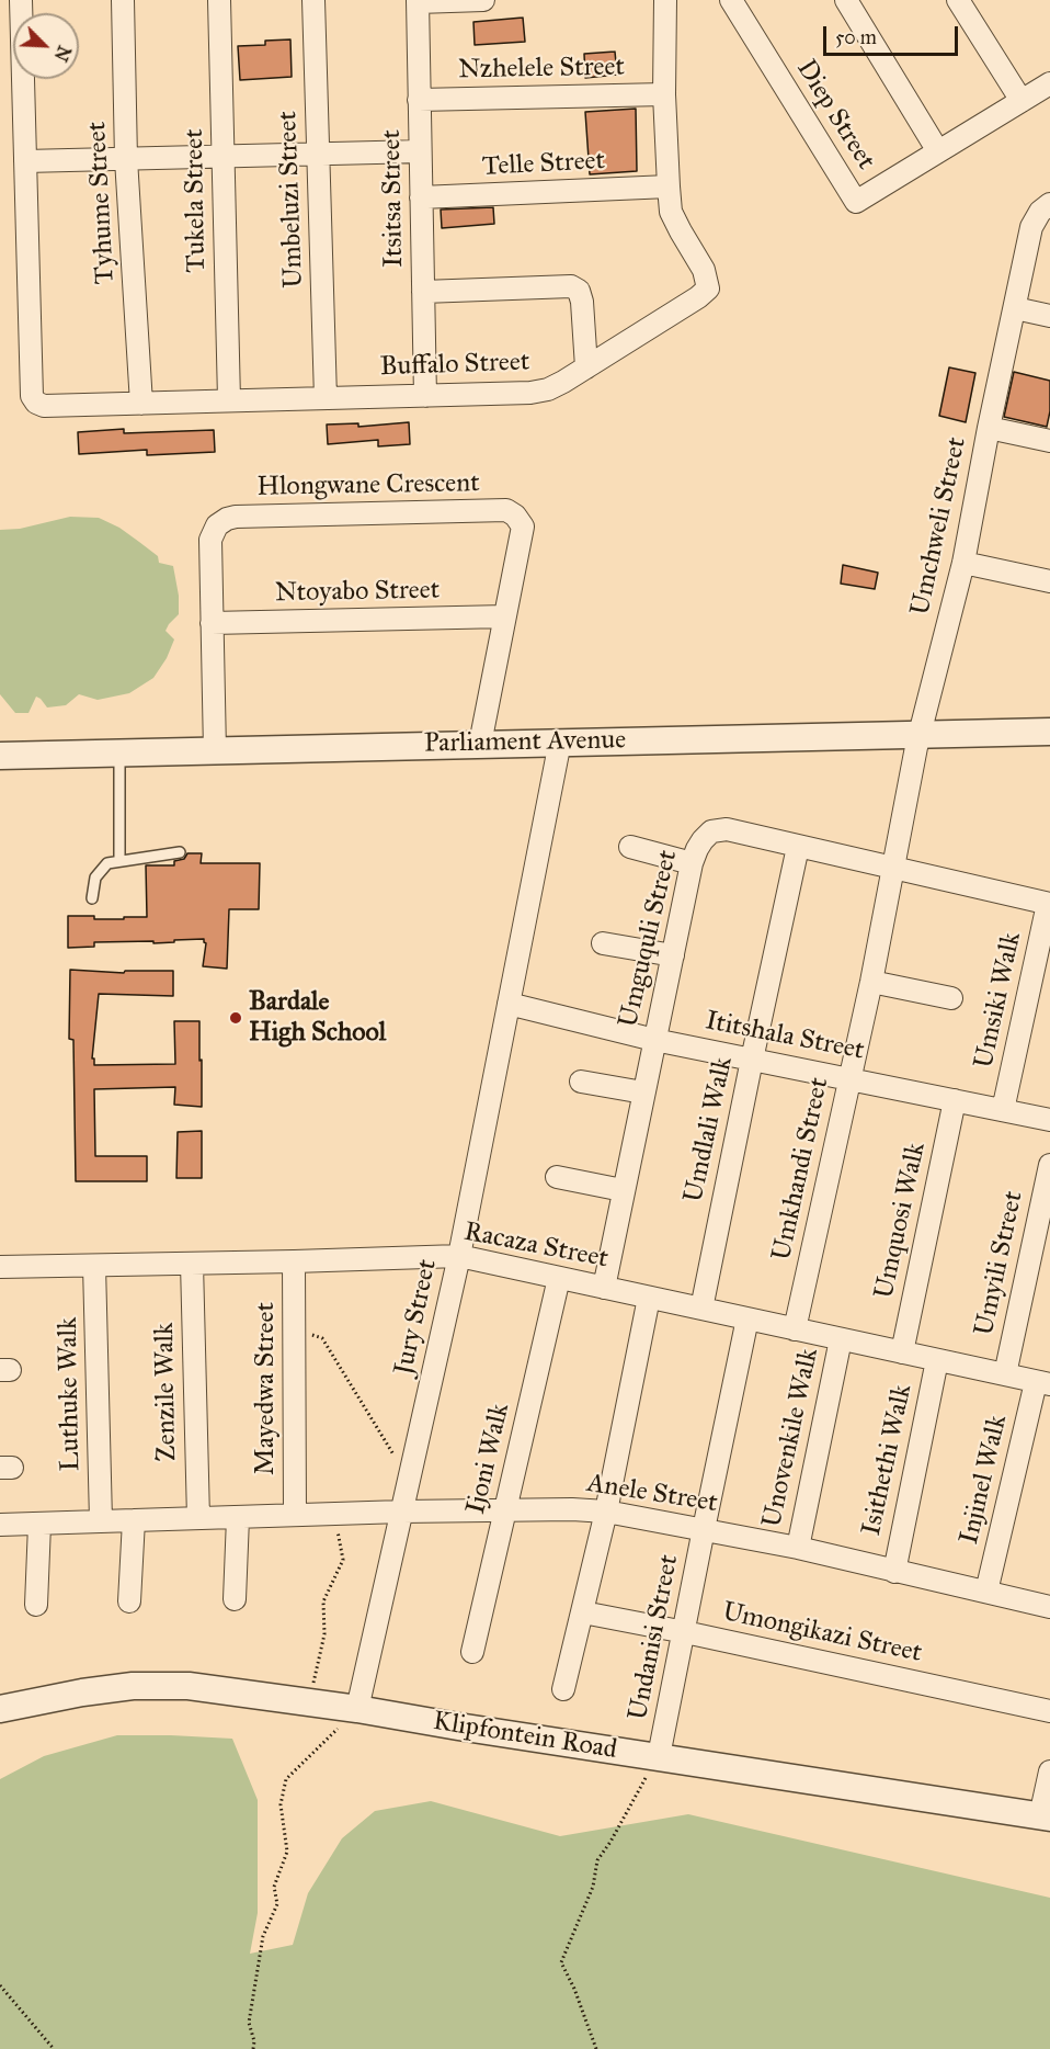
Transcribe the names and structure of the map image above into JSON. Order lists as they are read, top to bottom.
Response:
{
  "streets": {
    "street": [
      "Nzhelele Street",
      "Diep Street",
      "Telle Street",
      "Itsitsa Street",
      "Umbeluzi Street",
      "Tukela Street",
      "Tyhume Street",
      "Buffalo Street",
      "Hlongwane Crescent",
      "Umchweli Street",
      "Ntoyabo Street",
      "Parliament Avenue",
      "Umguquli Street",
      "Umsiki Walk",
      "Ititshala Street",
      "Umdlali Walk",
      "Umkhandi Street",
      "Umquosi Walk",
      "Racaza Street",
      "Umyili Street",
      "Jury Street",
      "Mayedwa Street",
      "Zenzile Walk",
      "Luthuke Walk",
      "Unovenkile Walk",
      "Ijoni Walk",
      "Isithethi Walk",
      "Injinel Walk",
      "Anele Street",
      "Umongikazi Street",
      "Undanisi Street",
      "Klipfontein Road"
    ]
  },
  "crossings": [
    ["Nzhelele Street", "Itsitsa Street"],
    ["Nzhelele Street", "Buffalo Street"],
    ["Telle Street", "Itsitsa Street"],
    ["Telle Street", "Buffalo Street"],
    ["Itsitsa Street", "Buffalo Street"],
    ["Umbeluzi Street", "Buffalo Street"],
    ["Tukela Street", "Buffalo Street"],
    ["Tyhume Street", "Buffalo Street"],
    ["Hlongwane Crescent", "Ntoyabo Street"],
    ["Hlongwane Crescent", "Parliament Avenue"],
    ["Umchweli Street", "Parliament Avenue"],
    ["Umchweli Street", "Umguquli Street"],
    ["Umchweli Street", "Umkhandi Street"],
    ["Parliament Avenue", "Jury Street"],
    ["Umguquli Street", "Umsiki Walk"],
    ["Umguquli Street", "Ititshala Street"],
    ["Umguquli Street", "Umdlali Walk"],
    ["Umguquli Street", "Umkhandi Street"],
    ["Umguquli Street", "Racaza Street"],
    ["Umsiki Walk", "Ititshala Street"],
    ["Ititshala Street", "Umdlali Walk"],
    ["Ititshala Street", "Umkhandi Street"],
    ["Ititshala Street", "Umquosi Walk"],
    ["Ititshala Street", "Jury Street"],
    ["Umdlali Walk", "Racaza Street"],
    ["Umkhandi Street", "Racaza Street"],
    ["Umquosi Walk", "Racaza Street"],
    ["Racaza Street", "Umyili Street"],
    ["Racaza Street", "Jury Street"],
    ["Racaza Street", "Mayedwa Street"],
    ["Racaza Street", "Zenzile Walk"],
    ["Racaza Street", "Luthuke Walk"],
    ["Racaza Street", "Unovenkile Walk"],
    ["Racaza Street", "Ijoni Walk"],
    ["Racaza Street", "Isithethi Walk"],
    ["Racaza Street", "Injinel Walk"],
    ["Racaza Street", "Undanisi Street"],
    ["Jury Street", "Anele Street"],
    ["Jury Street", "Klipfontein Road"],
    ["Mayedwa Street", "Anele Street"],
    ["Zenzile Walk", "Anele Street"],
    ["Luthuke Walk", "Anele Street"],
    ["Unovenkile Walk", "Anele Street"],
    ["Ijoni Walk", "Anele Street"],
    ["Isithethi Walk", "Anele Street"],
    ["Injinel Walk", "Anele Street"],
    ["Anele Street", "Undanisi Street"],
    ["Umongikazi Street", "Undanisi Street"],
    ["Undanisi Street", "Klipfontein Road"]
  ],
  "places": ["Bardale High School"],
  "scale_bar": "50 m",
  "north": "bottom right"
}
